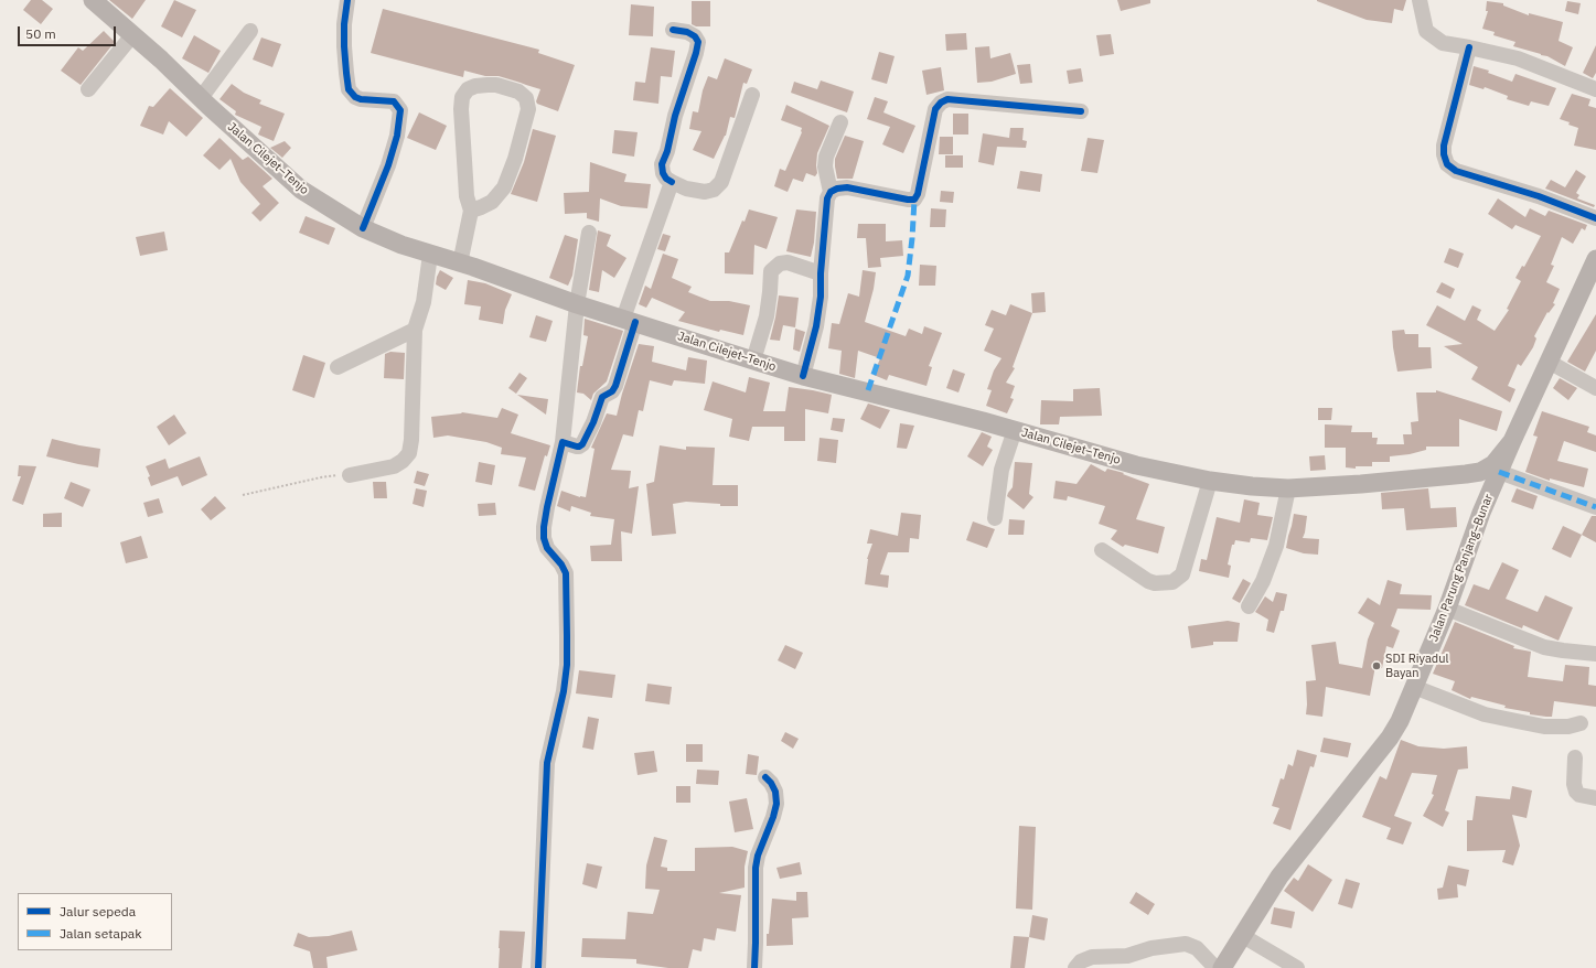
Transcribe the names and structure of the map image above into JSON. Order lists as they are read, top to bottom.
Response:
{
  "streets": {
    "main road": ["Jalan Cilejet–Tenjo", "Jalan Parung Panjang–Bunar"]
  },
  "crossings": [
    ["Jalan Cilejet–Tenjo", "Jalan Parung Panjang–Bunar"]
  ],
  "places": ["SDI Riyadul Bayan"],
  "legend": ["Jalur sepeda", "Jalan setapak"],
  "scale_bar": "50 m"
}
